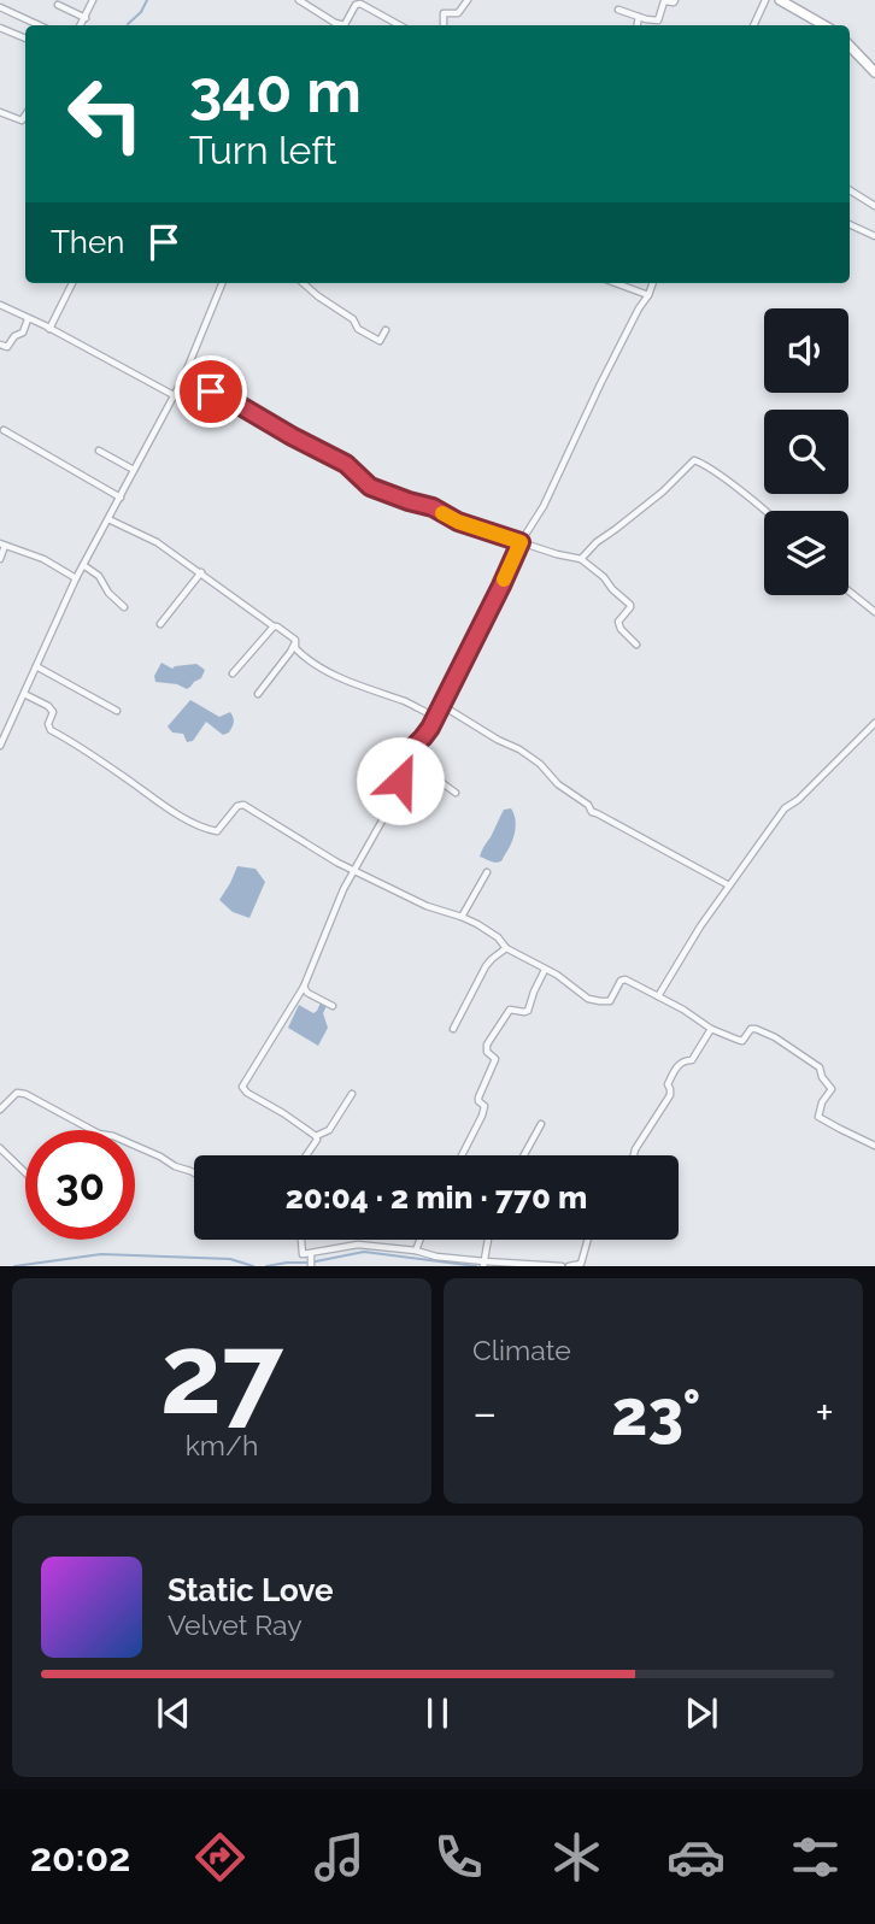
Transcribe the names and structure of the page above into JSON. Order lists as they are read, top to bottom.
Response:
{
  "page": {
    "turn": ["340 m", "Turn left"],
    "then": "Then",
    "limit": "30",
    "trip": "20:04 · 2 min · 770 m",
    "tile": [
      ["27", "km/h"],
      "Climate"
    ],
    "heat": ["−", "23°", "+"],
    "song": ["Static Love", "Velvet Ray"],
    "tabs": "20:02"
  }
}
